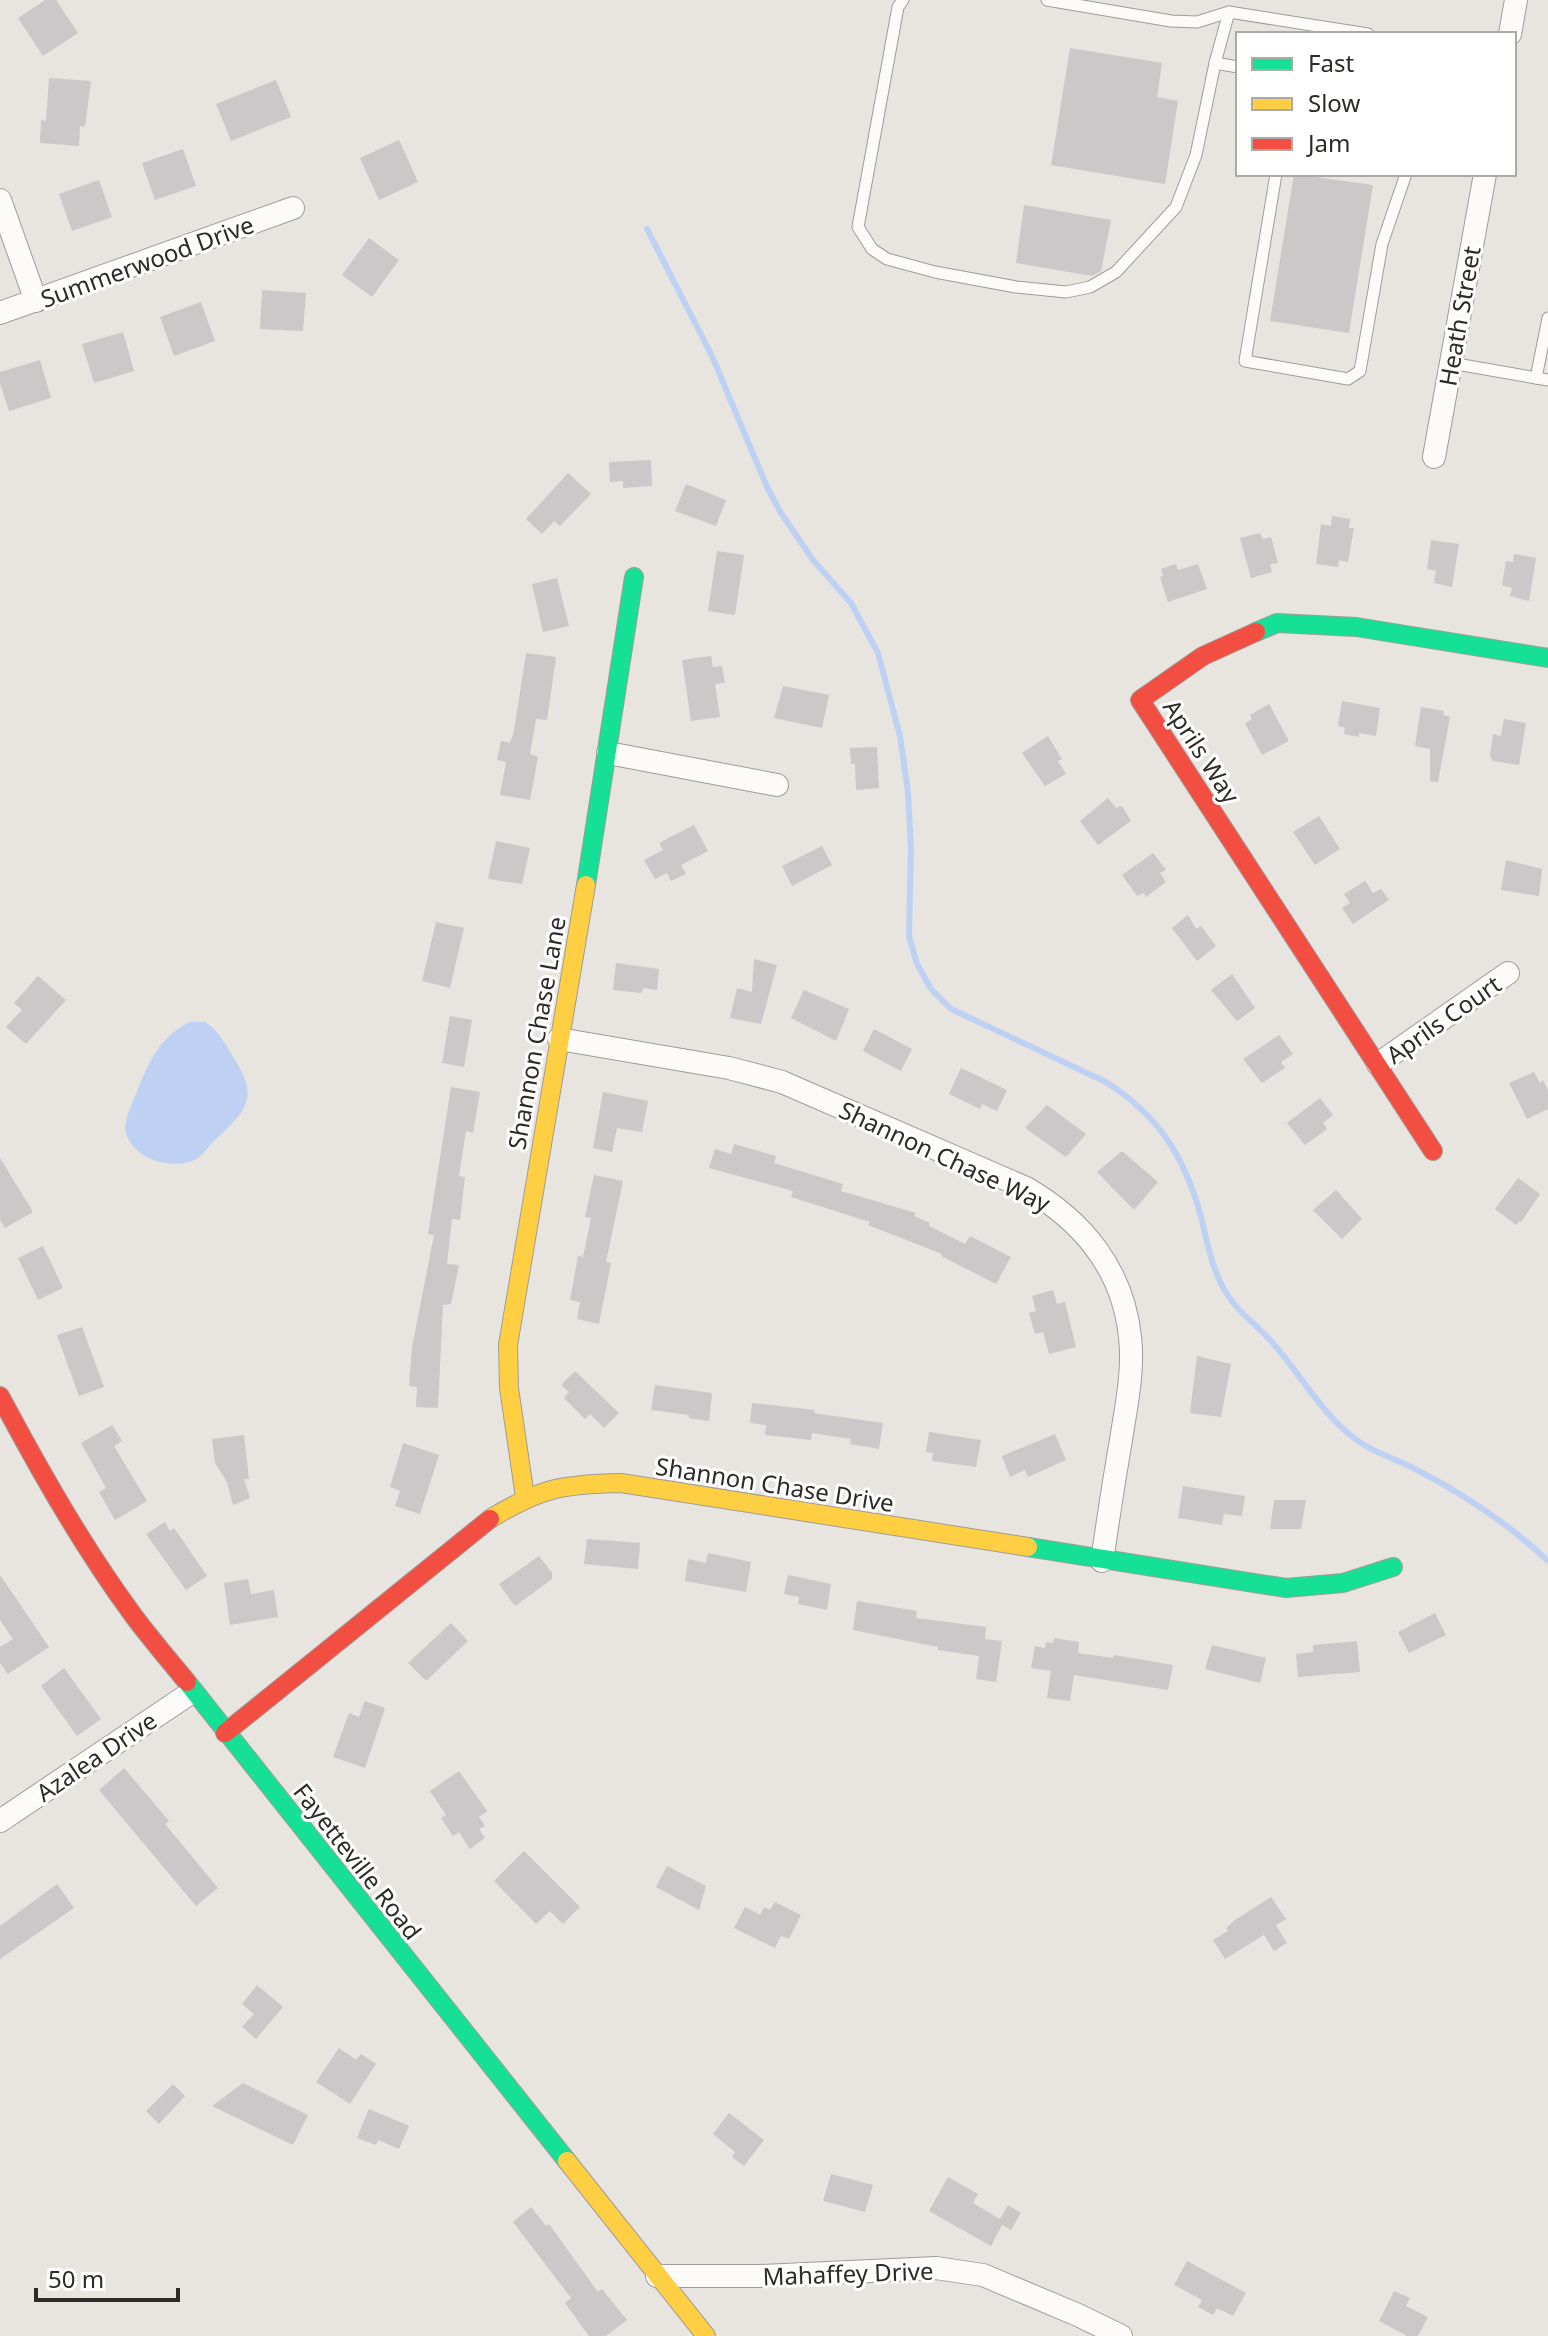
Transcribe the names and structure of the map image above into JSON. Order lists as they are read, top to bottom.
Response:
{
  "streets": {
    "street": [
      "Summerwood Drive",
      "Heath Street",
      "Aprils Way",
      "Aprils Court",
      "Shannon Chase Lane",
      "Shannon Chase Way",
      "Shannon Chase Drive",
      "Azalea Drive",
      "Fayetteville Road",
      "Mahaffey Drive"
    ]
  },
  "crossings": [
    ["Aprils Way", "Aprils Court"],
    ["Shannon Chase Lane", "Shannon Chase Way"],
    ["Shannon Chase Lane", "Shannon Chase Drive"],
    ["Shannon Chase Way", "Shannon Chase Drive"],
    ["Shannon Chase Drive", "Fayetteville Road"],
    ["Azalea Drive", "Fayetteville Road"],
    ["Fayetteville Road", "Mahaffey Drive"]
  ],
  "legend": ["Fast", "Slow", "Jam"],
  "scale_bar": "50 m"
}
